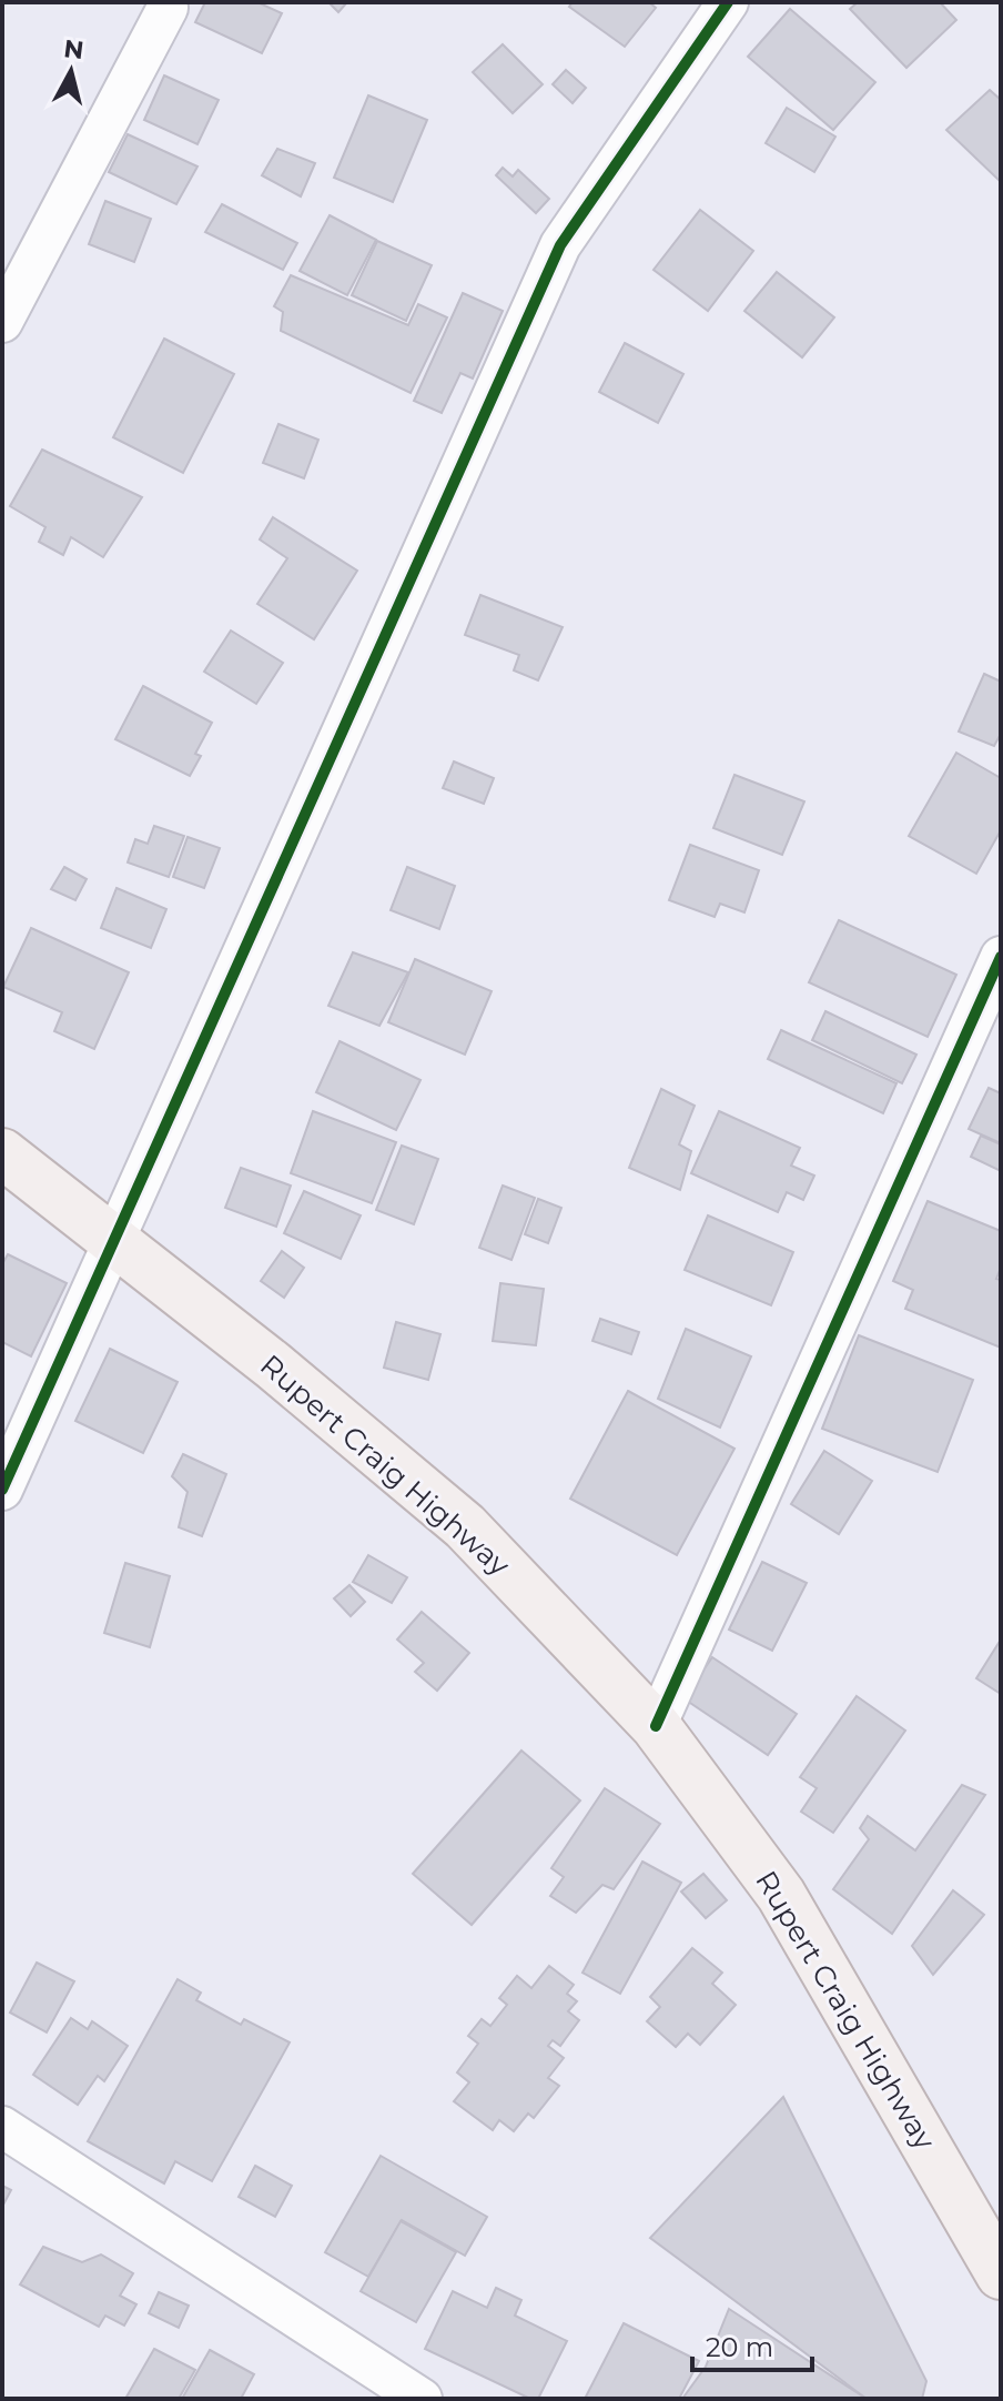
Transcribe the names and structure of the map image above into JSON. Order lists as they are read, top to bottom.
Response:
{
  "streets": {
    "main road": ["Rupert Craig Highway"]
  },
  "scale_bar": "20 m",
  "north": "top"
}
